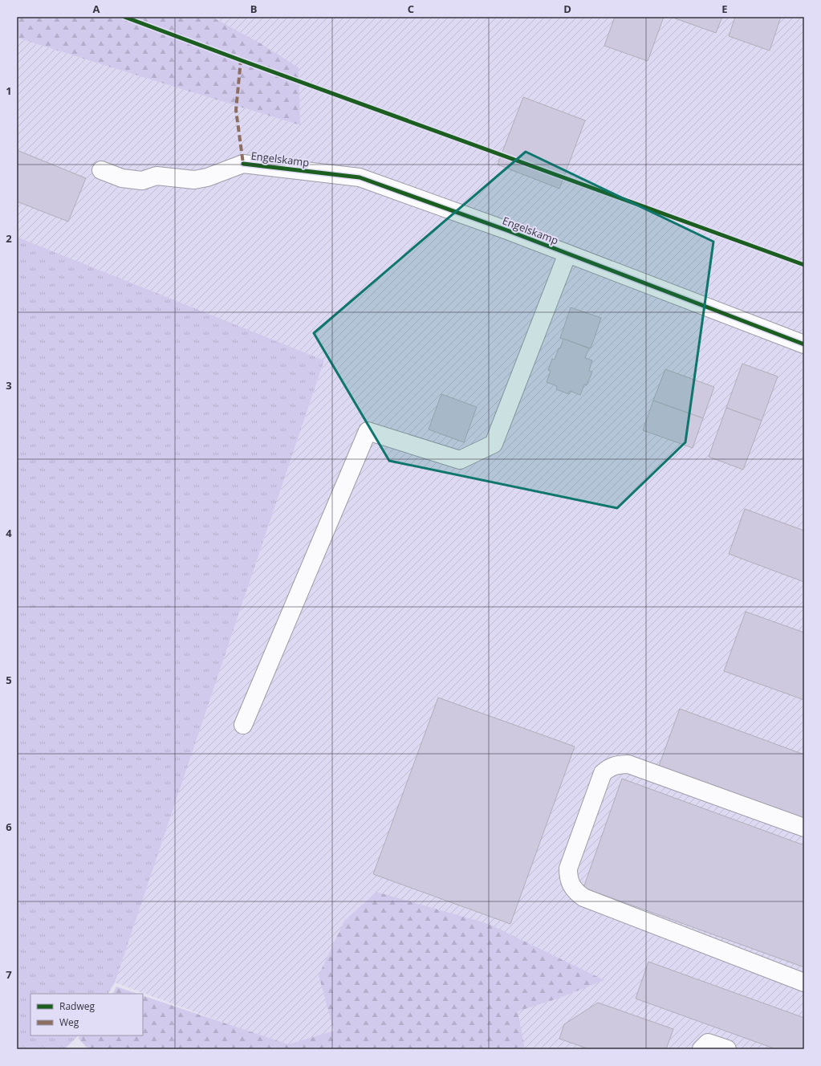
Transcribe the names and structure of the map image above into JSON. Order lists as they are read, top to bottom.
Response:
{
  "streets": {
    "street": ["Engelskamp"]
  },
  "legend": ["Radweg", "Weg"],
  "grid": {
    "columns": [
      "A",
      "B",
      "C",
      "D",
      "E"
    ],
    "rows": [
      "1",
      "2",
      "3",
      "4",
      "5",
      "6",
      "7"
    ]
  }
}
